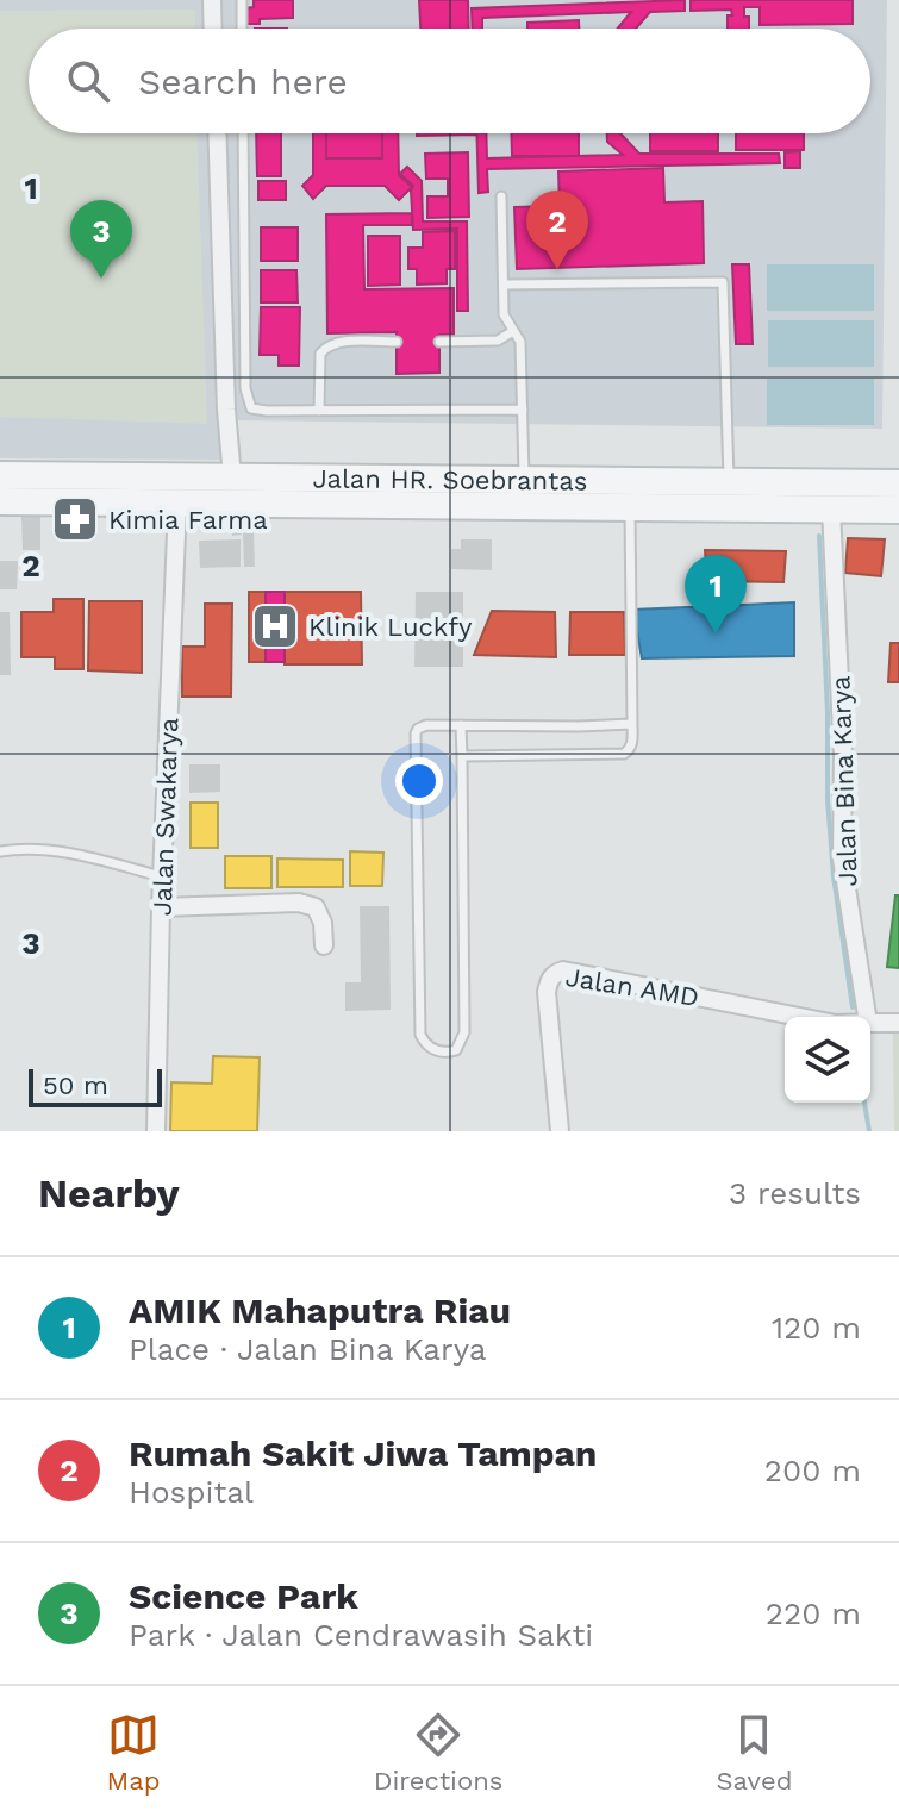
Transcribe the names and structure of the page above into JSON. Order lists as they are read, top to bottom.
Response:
{
  "streets": {
    "main road": ["Jalan HR. Soebrantas"],
    "street": ["Jalan Bina Karya", "Jalan Swakarya", "Jalan AMD"]
  },
  "crossings": [
    ["Jalan HR. Soebrantas", "Jalan Bina Karya"],
    ["Jalan HR. Soebrantas", "Jalan Swakarya"]
  ],
  "places": {
    "pharmacy": ["Kimia Farma"],
    "hospital": ["Klinik Luckfy"]
  },
  "scale_bar": "50 m",
  "page": {
    "search": "Search here",
    "pins": ["2", "3", "1"],
    "scale": "50 m",
    "heading": ["Nearby", "3 results"],
    "list": [
      {
        "mark": "1",
        "name": "AMIK Mahaputra Riau",
        "note": "Place · Jalan Bina Karya",
        "value": "120 m"
      },
      {
        "mark": "2",
        "name": "Rumah Sakit Jiwa Tampan",
        "note": "Hospital",
        "value": "200 m"
      },
      {
        "mark": "3",
        "name": "Science Park",
        "note": "Park · Jalan Cendrawasih Sakti",
        "value": "220 m"
      }
    ],
    "nav": ["Map", "Directions", "Saved"]
  },
  "grid": {
    "rows": ["1", "2", "3"]
  }
}
